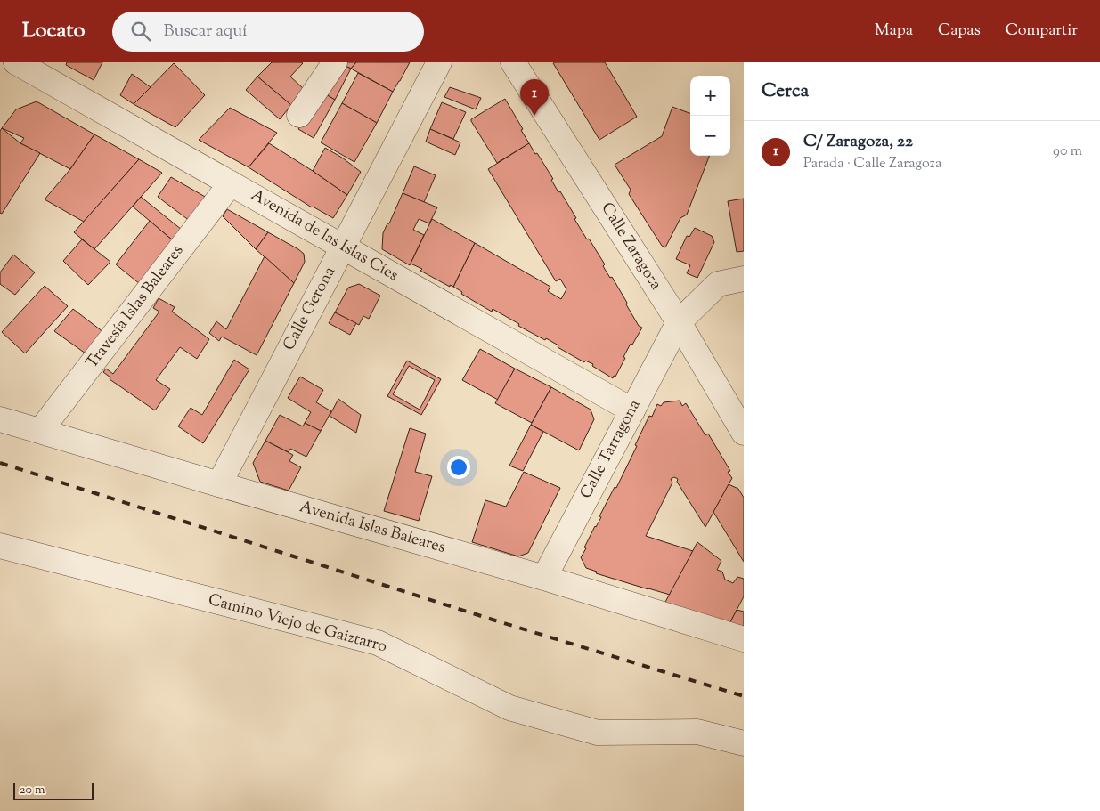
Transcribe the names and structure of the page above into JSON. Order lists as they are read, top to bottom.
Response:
{
  "streets": {
    "street": [
      "Avenida de las Islas Cíes",
      "Calle Zaragoza",
      "Travesía Islas Baleares",
      "Calle Gerona",
      "Calle Tarragona",
      "Avenida Islas Baleares",
      "Camino Viejo de Gaiztarro"
    ]
  },
  "crossings": [
    ["Avenida de las Islas Cíes", "Travesía Islas Baleares"],
    ["Avenida de las Islas Cíes", "Calle Gerona"],
    ["Avenida de las Islas Cíes", "Calle Tarragona"],
    ["Calle Zaragoza", "Calle Tarragona"],
    ["Travesía Islas Baleares", "Avenida Islas Baleares"],
    ["Calle Gerona", "Avenida Islas Baleares"],
    ["Calle Tarragona", "Avenida Islas Baleares"]
  ],
  "scale_bar": "20 m",
  "page": {
    "header": "Locato",
    "search": "Buscar aquí",
    "nav": ["Mapa", "Capas", "Compartir"],
    "heading": "Cerca",
    "map_buttons": ["+", "−"],
    "pins": "1",
    "list": [
      {
        "mark": "1",
        "name": "C/ Zaragoza, 22",
        "note": "Parada · Calle Zaragoza",
        "value": "90 m"
      }
    ],
    "scale": "20 m"
  }
}
